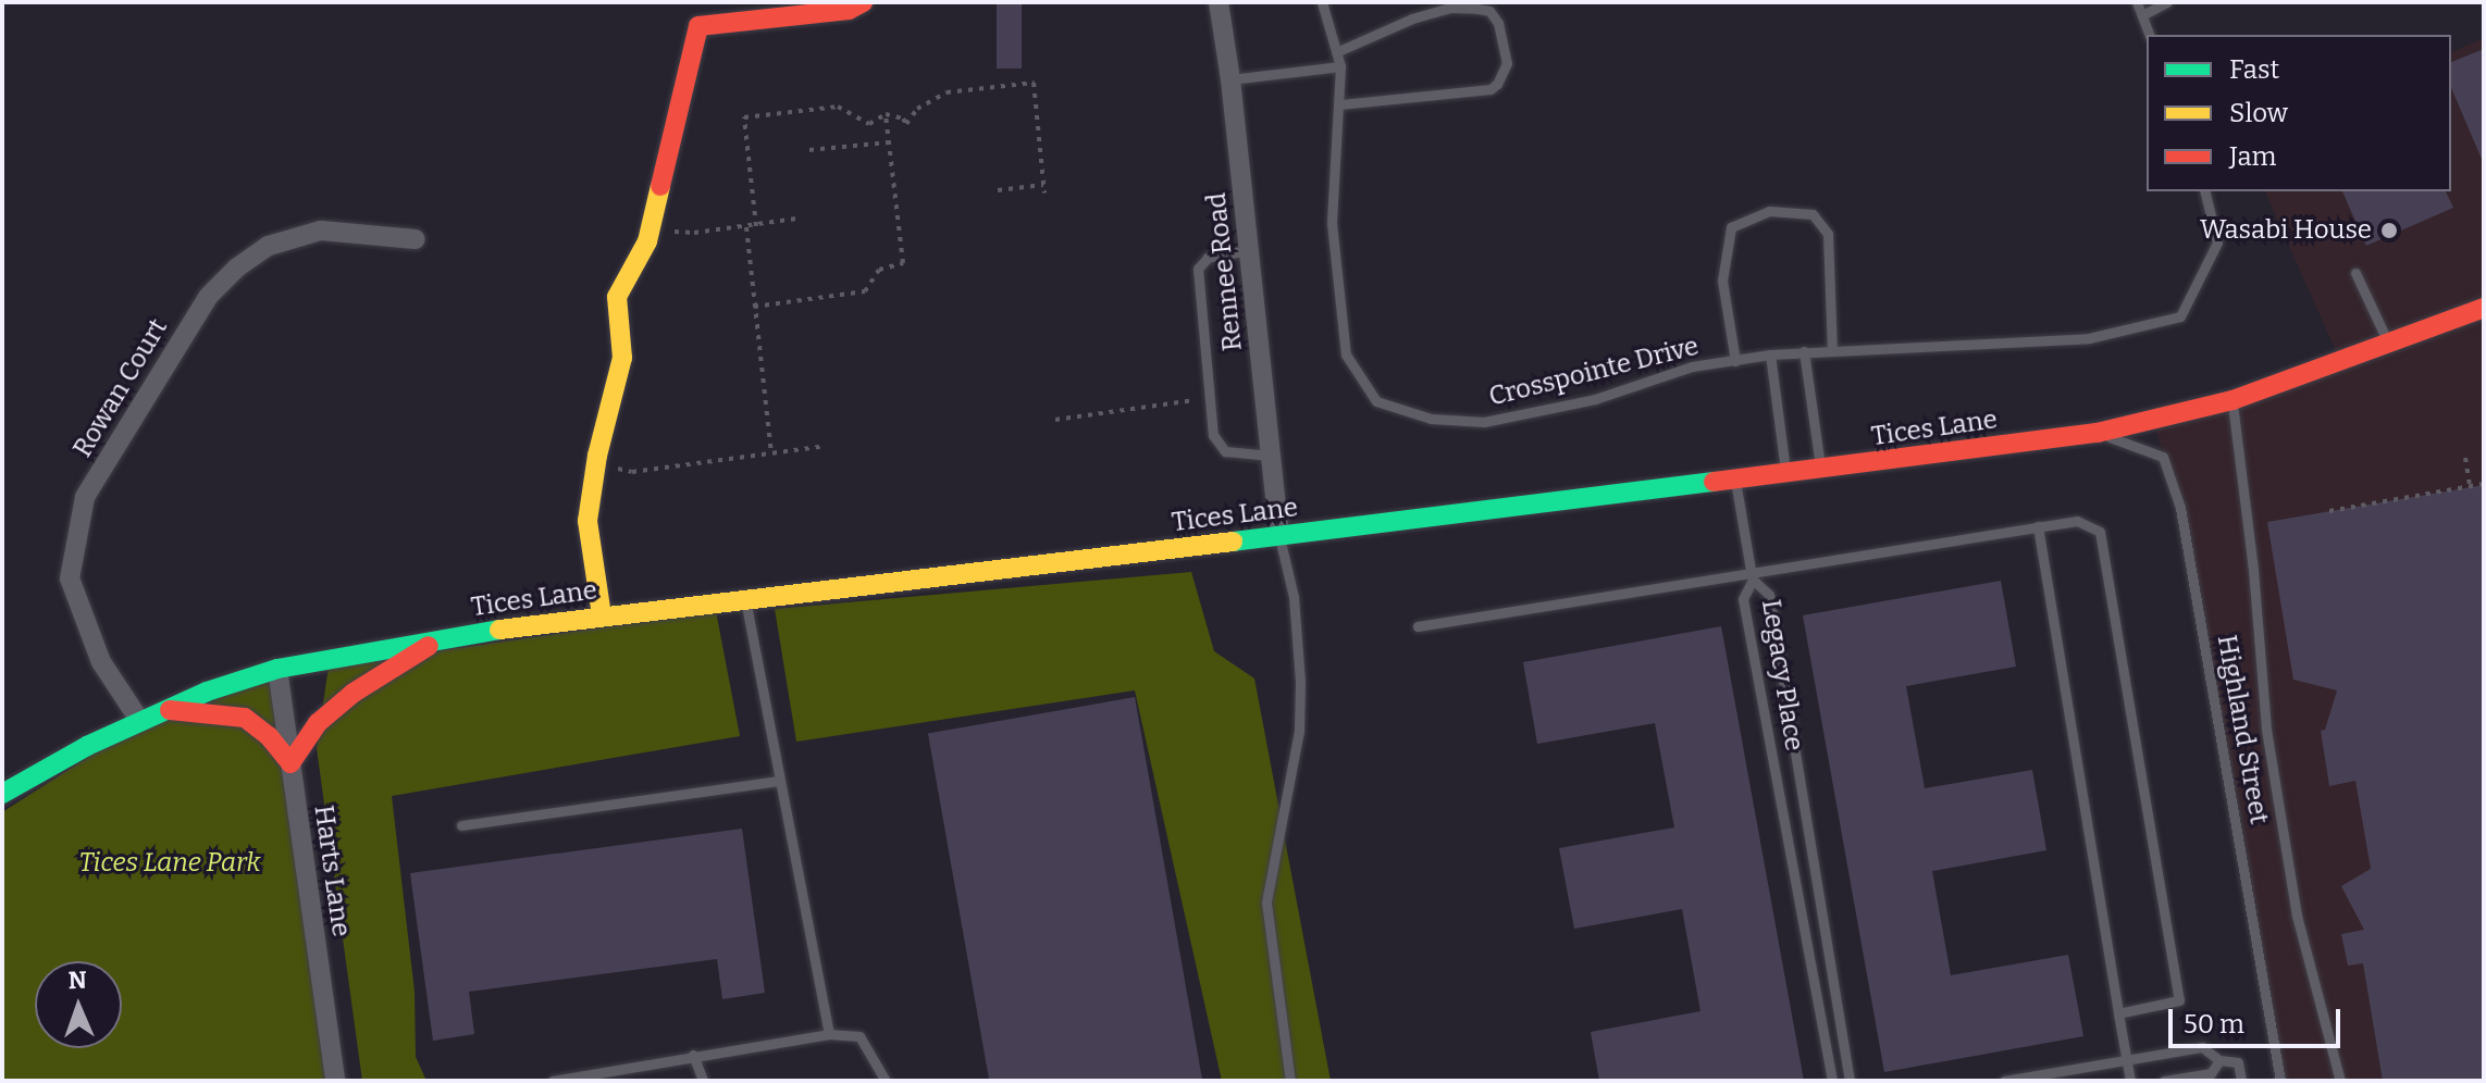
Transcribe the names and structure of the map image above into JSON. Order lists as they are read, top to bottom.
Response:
{
  "streets": {
    "street": [
      "Rennee Road",
      "Rowan Court",
      "Tices Lane",
      "Harts Lane"
    ],
    "lane": ["Crosspointe Drive", "Legacy Place", "Highland Street"]
  },
  "crossings": [
    ["Rennee Road", "Tices Lane"],
    ["Rowan Court", "Tices Lane"],
    ["Tices Lane", "Highland Street"],
    ["Tices Lane", "Harts Lane"]
  ],
  "parks": ["Tices Lane Park"],
  "places": ["Wasabi House"],
  "legend": ["Fast", "Slow", "Jam"],
  "scale_bar": "50 m",
  "north": "top"
}
